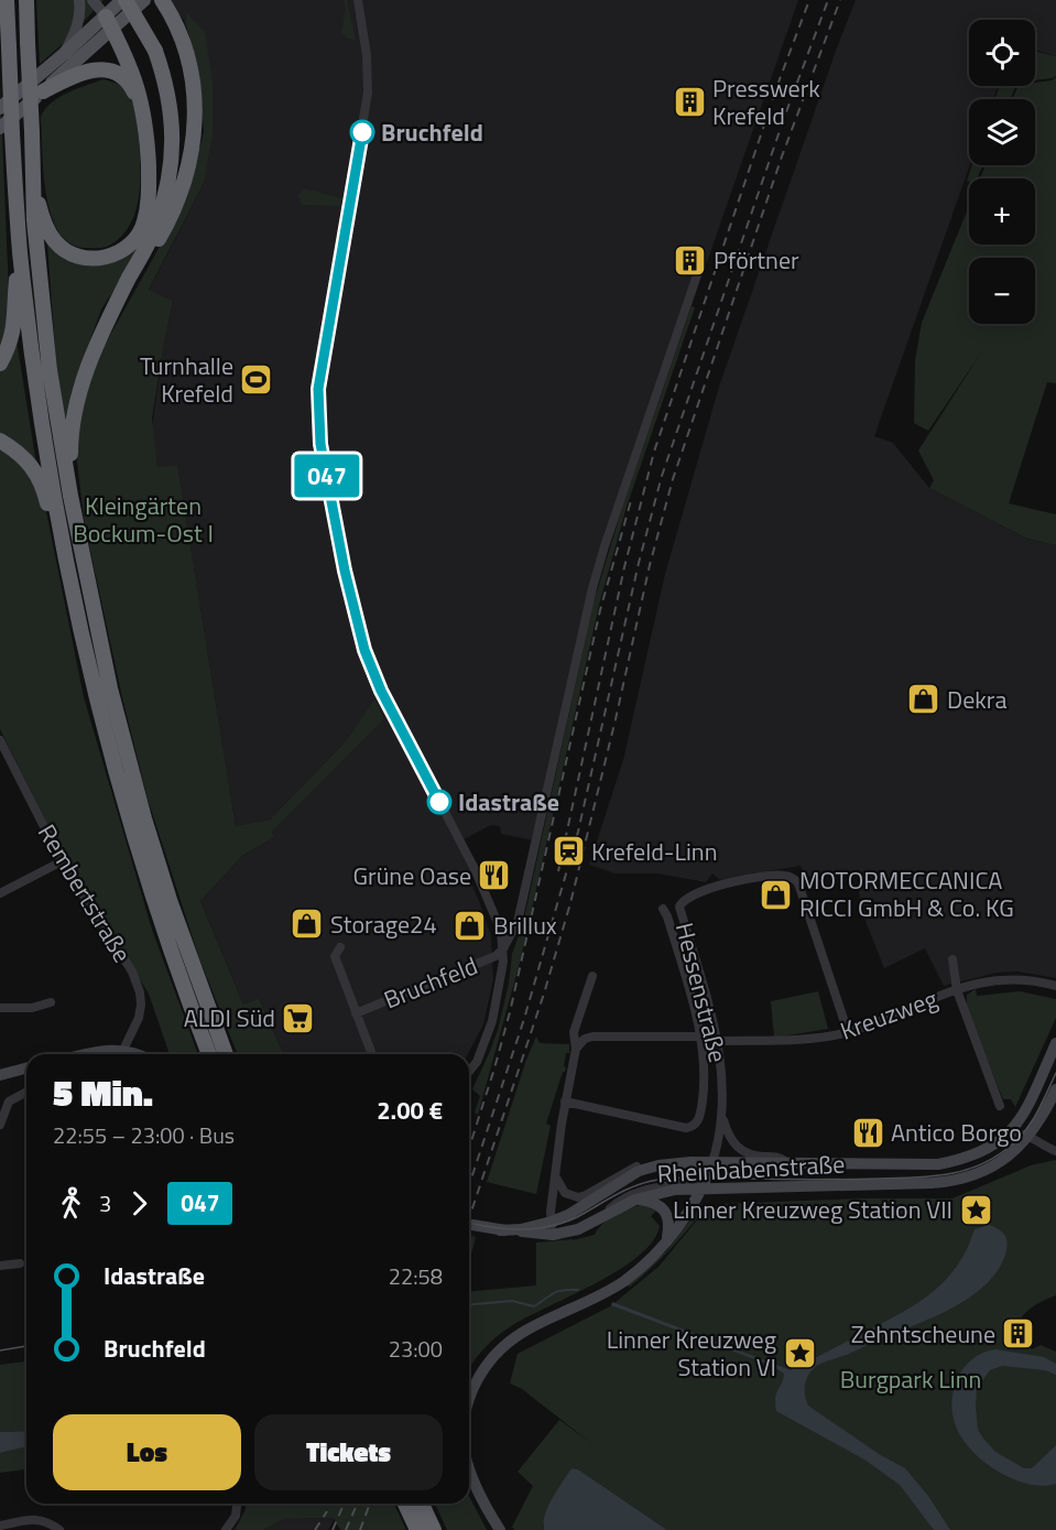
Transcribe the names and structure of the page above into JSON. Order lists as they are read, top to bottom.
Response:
{
  "streets": {
    "main road": ["Rheinbabenstraße"],
    "street": [
      "Rembertstraße",
      "Bruchfeld",
      "Hessenstraße",
      "Kreuzweg"
    ]
  },
  "crossings": [
    ["Hessenstraße", "Kreuzweg"],
    ["Hessenstraße", "Rheinbabenstraße"]
  ],
  "parks": ["Kleingärten Bockum-Ost I", "Burgpark Linn"],
  "places": {
    "building": ["Presswerk Krefeld", "Pförtner", "Zehntscheune"],
    "other": ["Bruchfeld", "Idastraße"],
    "sports": ["Turnhalle Krefeld"],
    "shop": [
      "Dekra",
      "MOTORMECCANICA RICCI GmbH & Co. KG",
      "Storage24",
      "Brillux"
    ],
    "station": ["Krefeld-Linn"],
    "restaurant": ["Grüne Oase", "Antico Borgo"],
    "supermarket": ["ALDI Süd"],
    "place": ["Linner Kreuzweg Station VII", "Linner Kreuzweg Station VI"]
  },
  "lines": ["bus line 047"],
  "page": {
    "on_map": "047",
    "map_buttons": ["+", "−"],
    "heading": ["5 Min.", "22:55 – 23:00 · Bus", "2.00 €"],
    "legs": ["3", "047"],
    "list": [
      {
        "name": "Idastraße",
        "value": "22:58"
      },
      {
        "name": "Bruchfeld",
        "value": "23:00"
      }
    ],
    "buttons": ["Los", "Tickets"]
  }
}
